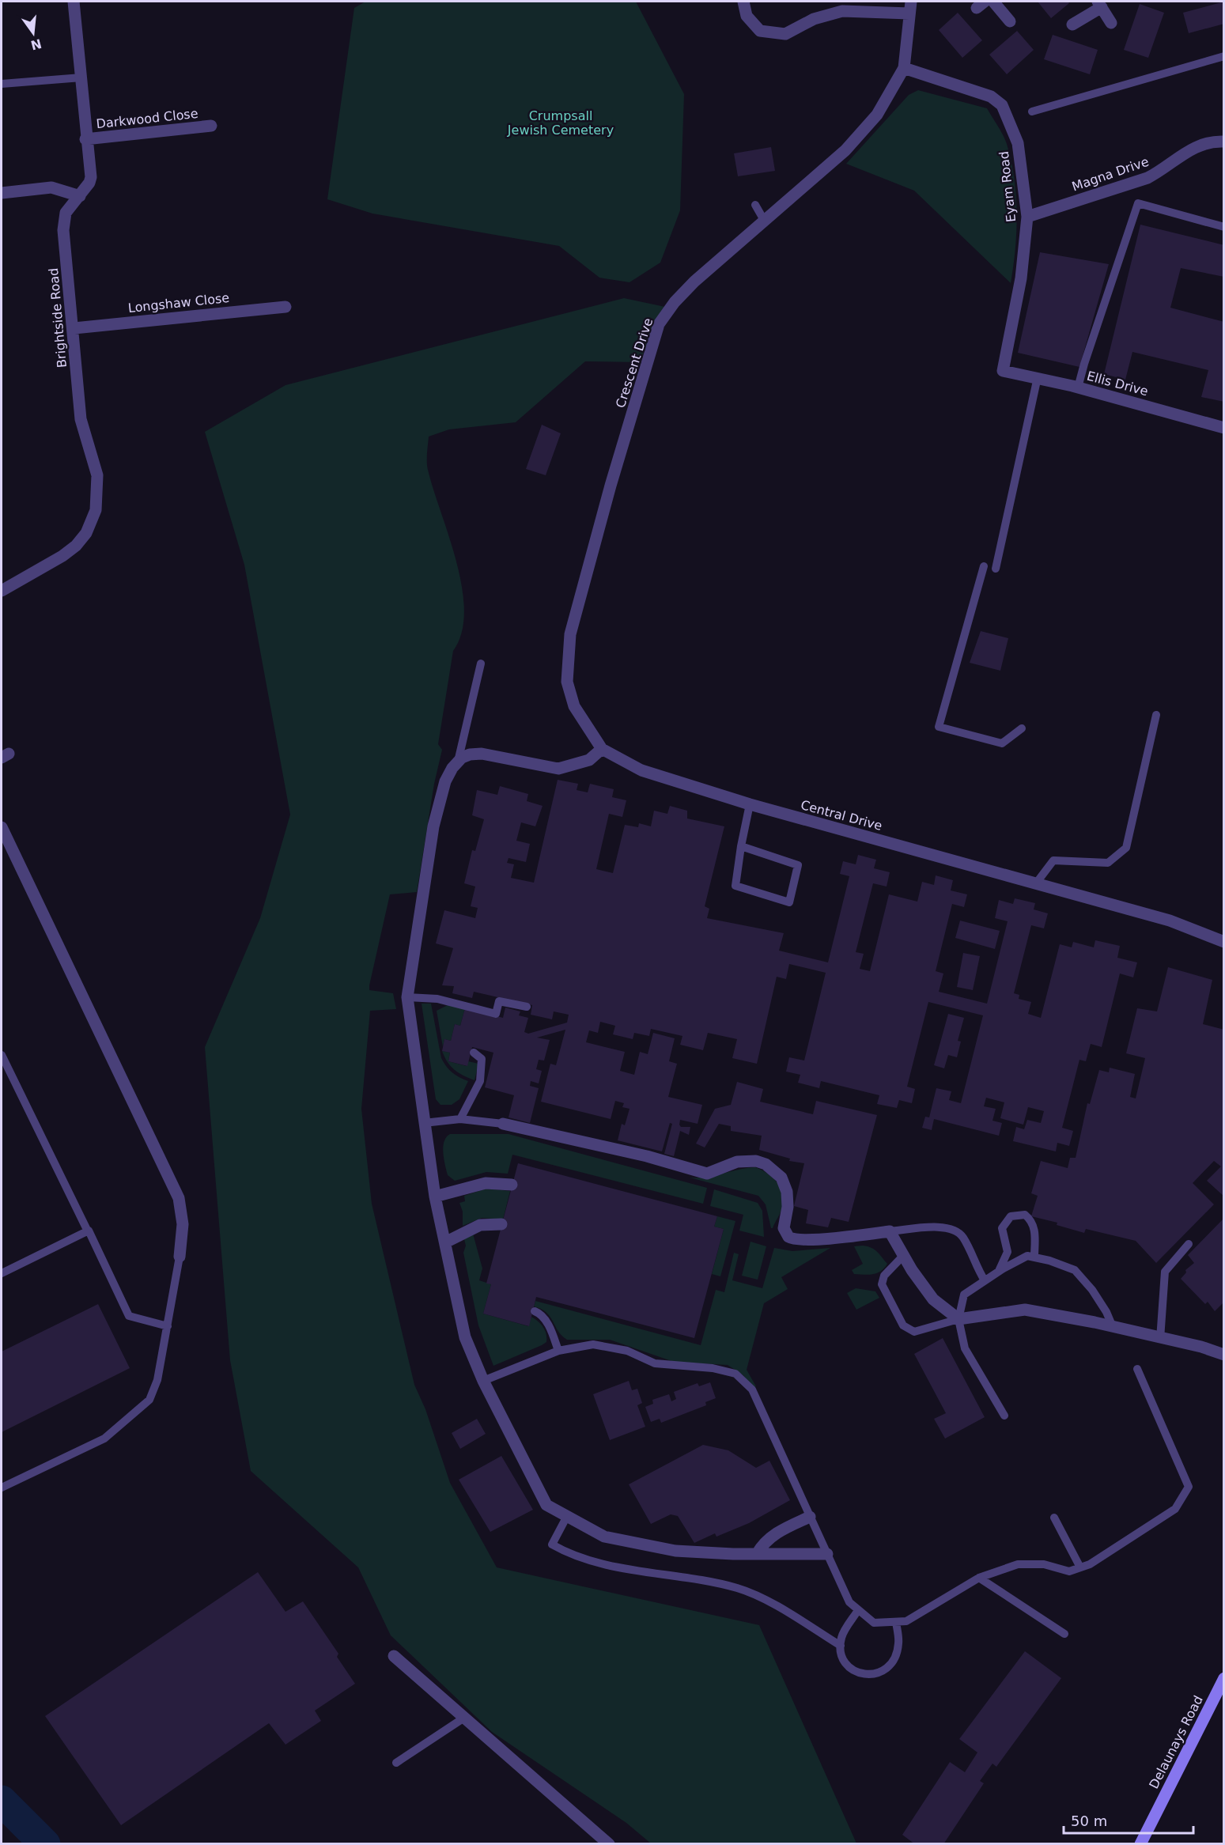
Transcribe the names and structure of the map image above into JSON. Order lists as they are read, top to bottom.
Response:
{
  "streets": {
    "street": [
      "Darkwood Close",
      "Magna Drive",
      "Eyam Road",
      "Longshaw Close",
      "Brightside Road",
      "Crescent Drive",
      "Ellis Drive",
      "Central Drive",
      "Delaunays Road"
    ]
  },
  "crossings": [
    ["Darkwood Close", "Brightside Road"],
    ["Magna Drive", "Eyam Road"],
    ["Eyam Road", "Crescent Drive"],
    ["Eyam Road", "Ellis Drive"],
    ["Longshaw Close", "Brightside Road"],
    ["Crescent Drive", "Central Drive"]
  ],
  "parks": ["Crumpsall Jewish Cemetery"],
  "scale_bar": "50 m",
  "north": "bottom"
}
